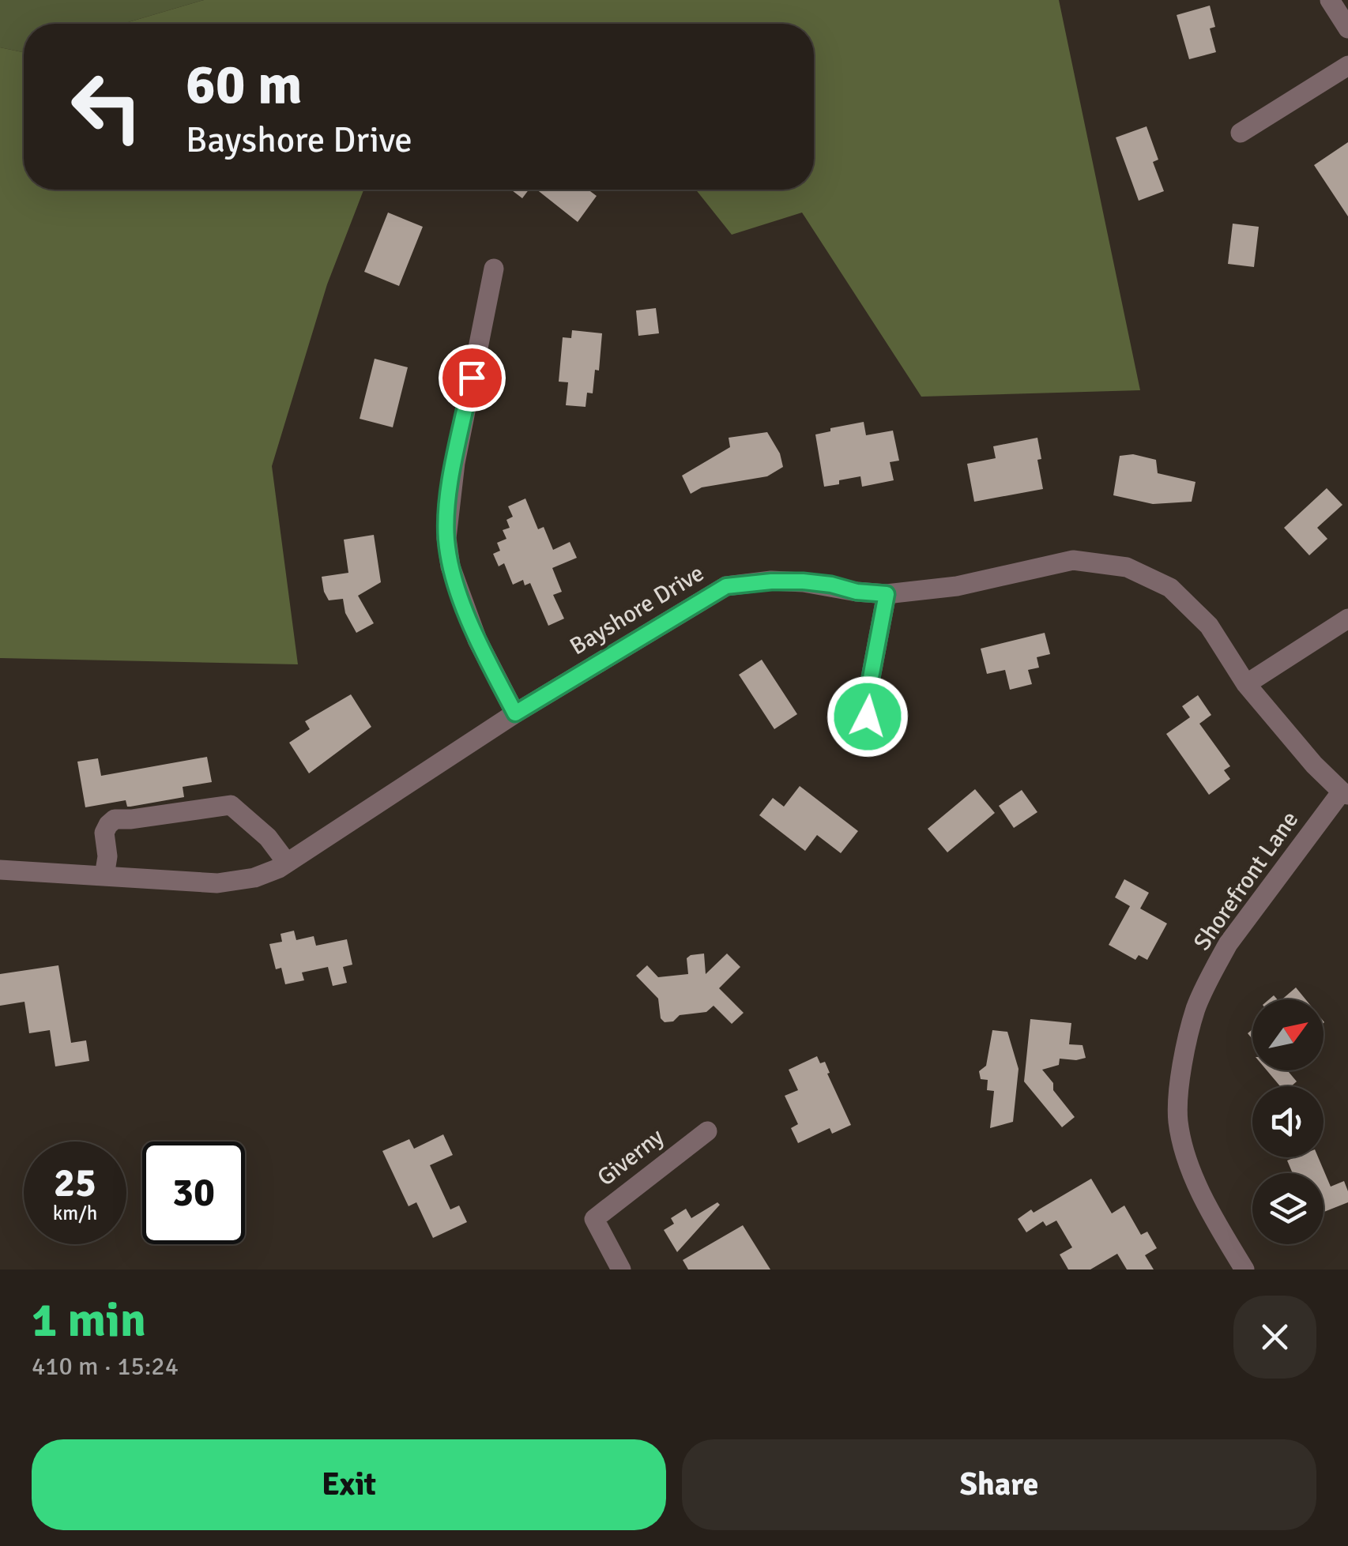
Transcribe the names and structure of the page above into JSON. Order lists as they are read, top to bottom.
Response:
{
  "streets": {
    "street": ["Bayshore Drive", "Shorefront Lane", "Giverny"]
  },
  "crossings": [
    ["Bayshore Drive", "Shorefront Lane"]
  ],
  "north": "top right",
  "page": {
    "turn": ["60 m", "Bayshore Drive"],
    "speed": "25 km/h",
    "limit": "30",
    "heading": ["1 min", "410 m · 15:24"],
    "buttons": ["Exit", "Share"]
  }
}
